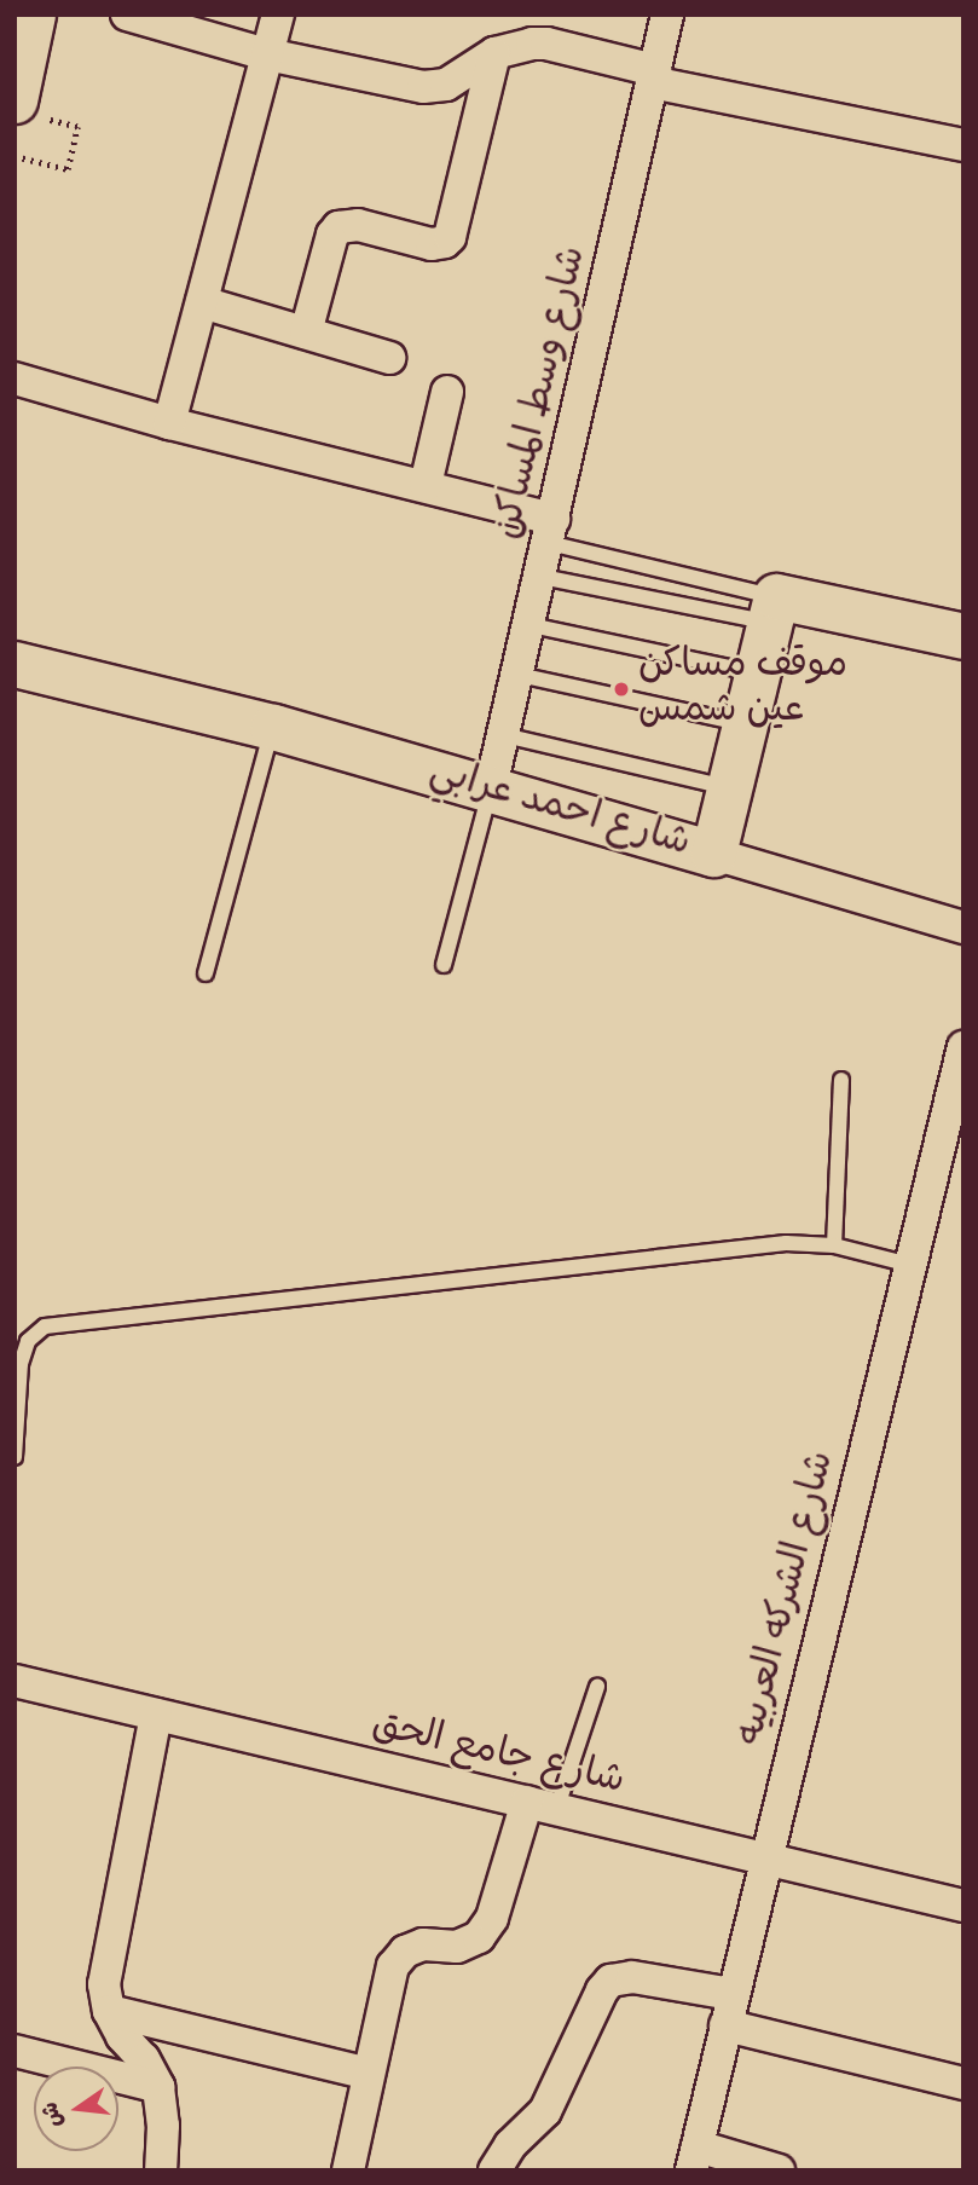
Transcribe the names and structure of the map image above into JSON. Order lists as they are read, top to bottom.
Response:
{
  "streets": {
    "street": [
      "شارع وسط المساكن",
      "شارع احمد عرابي",
      "شارع الشركه العربيه",
      "شارع جامع الحق"
    ]
  },
  "crossings": [
    ["شارع وسط المساكن", "شارع احمد عرابي"],
    ["شارع الشركه العربيه", "شارع جامع الحق"]
  ],
  "places": ["موقف مساكن عين شمس"],
  "north": "left"
}
